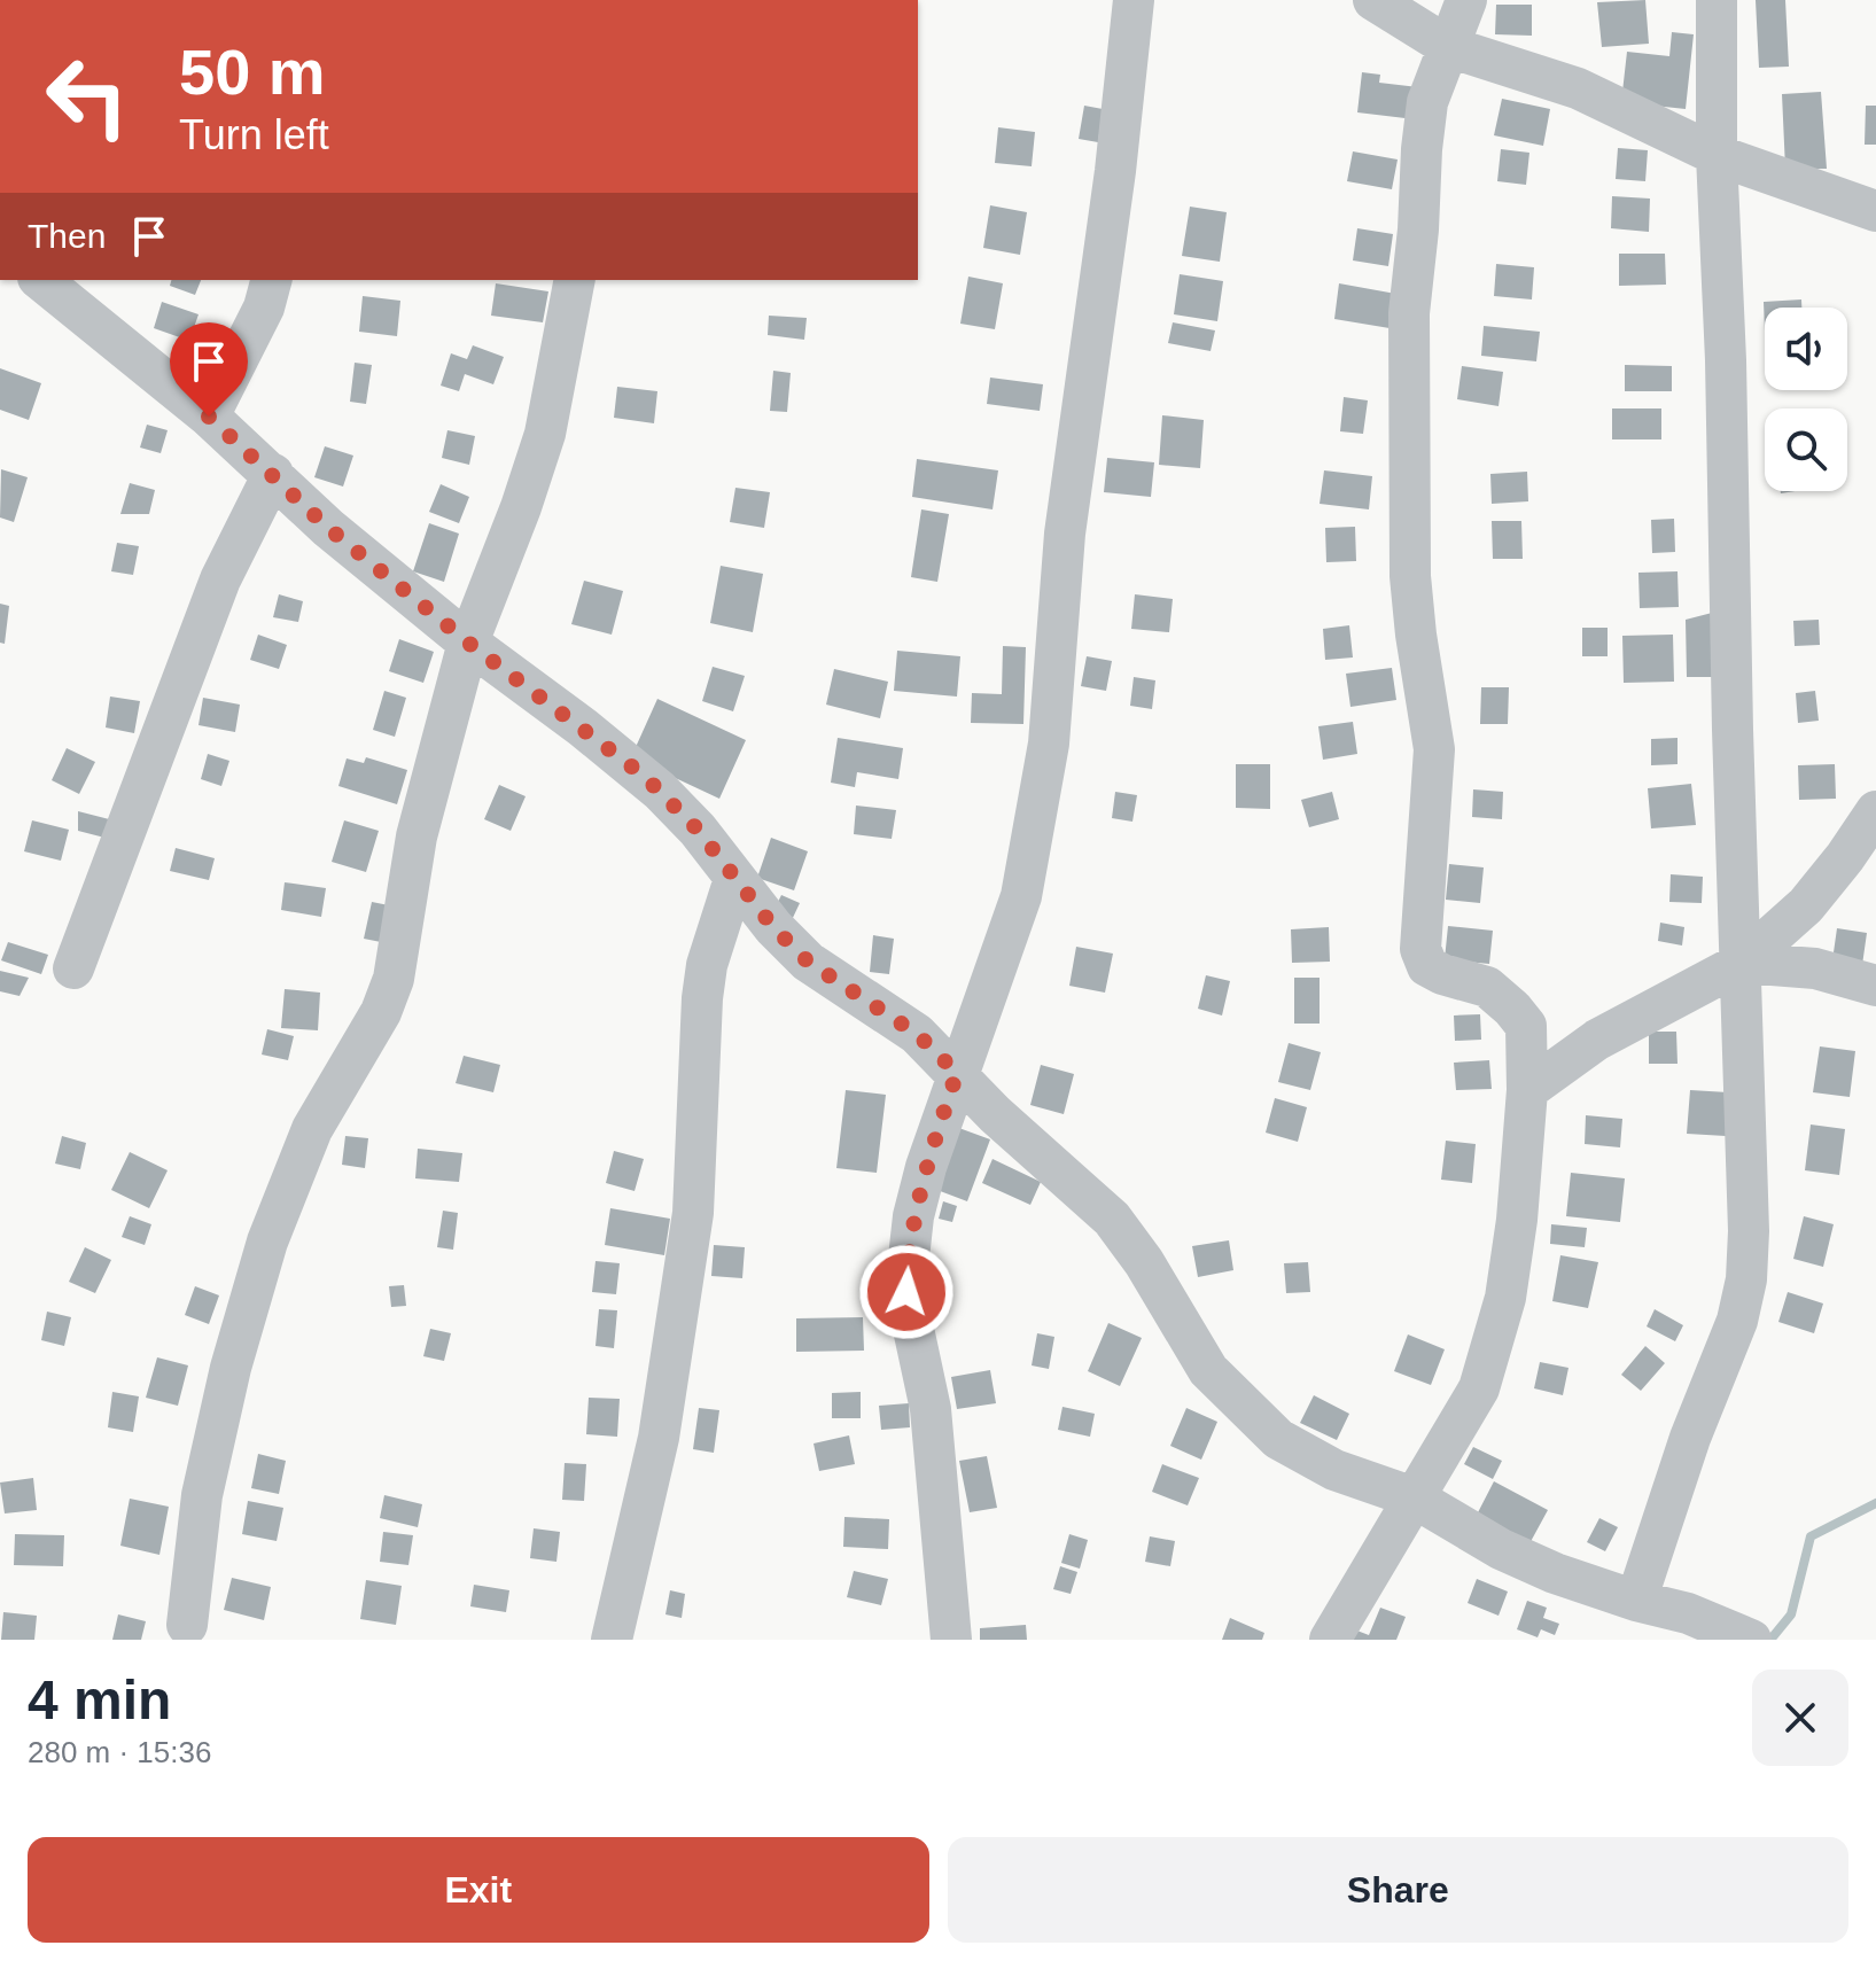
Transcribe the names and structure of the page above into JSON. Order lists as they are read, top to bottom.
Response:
{
  "page": {
    "turn": ["50 m", "Turn left"],
    "then": "Then",
    "heading": ["4 min", "280 m · 15:36"],
    "buttons": ["Exit", "Share"]
  }
}
